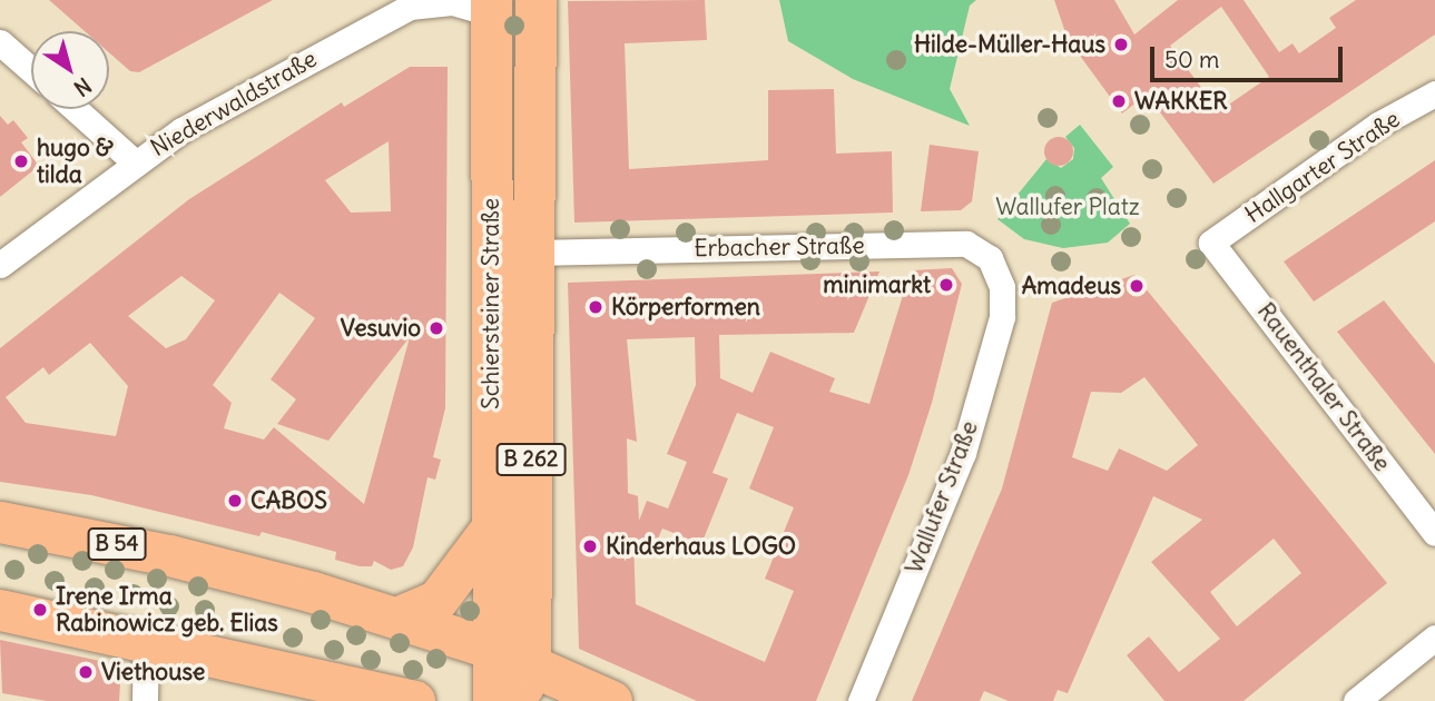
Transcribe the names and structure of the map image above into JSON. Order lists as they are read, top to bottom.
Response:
{
  "streets": {
    "main road": ["Schiersteiner Straße", "B 262", "B 54"],
    "street": [
      "Niederwaldstraße",
      "Hallgarter Straße",
      "Erbacher Straße",
      "Rauenthaler Straße",
      "Wallufer Straße"
    ]
  },
  "crossings": [
    ["Niederwaldstraße", "Schiersteiner Straße"],
    ["Hallgarter Straße", "Rauenthaler Straße"],
    ["Erbacher Straße", "Schiersteiner Straße"],
    ["Erbacher Straße", "Wallufer Straße"],
    ["Schiersteiner Straße", "B 54"]
  ],
  "parks": ["Wallufer Platz"],
  "places": [
    "Hilde-Müller-Haus",
    "WAKKER",
    "hugo & tilda",
    "minimarkt",
    "Amadeus",
    "Körperformen",
    "Vesuvio",
    "CABOS",
    "Kinderhaus LOGO",
    "Irene Irma Rabinowicz geb. Elias",
    "Viethouse"
  ],
  "scale_bar": "50 m",
  "north": "bottom right"
}
